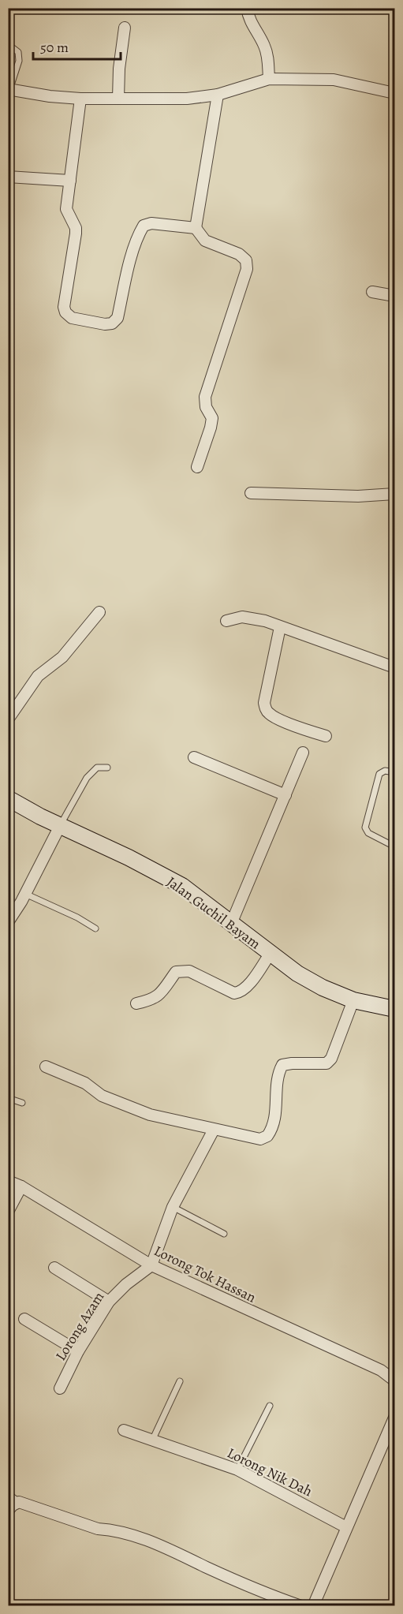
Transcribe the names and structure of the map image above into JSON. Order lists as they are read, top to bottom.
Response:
{
  "streets": {
    "main road": ["Jalan Guchil Bayam"],
    "street": ["Lorong Tok Hassan", "Lorong Azam", "Lorong Nik Dah"]
  },
  "crossings": [
    ["Lorong Tok Hassan", "Lorong Azam"]
  ],
  "scale_bar": "50 m"
}
